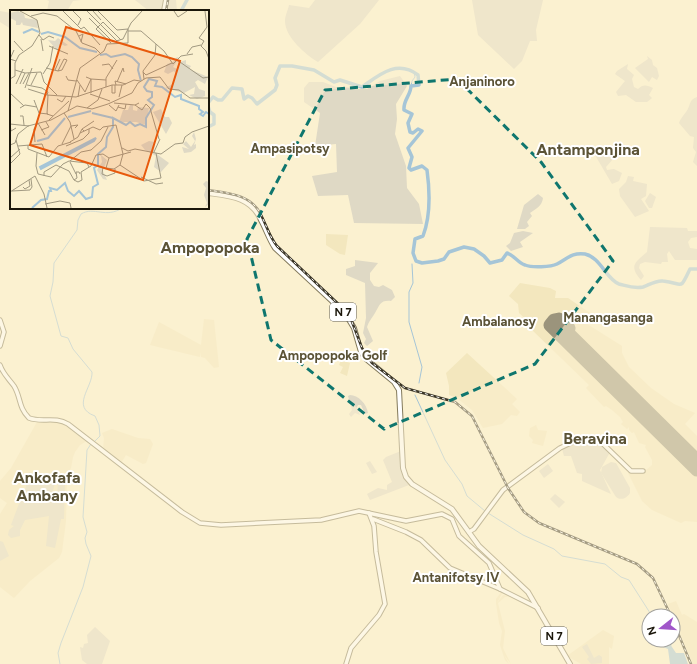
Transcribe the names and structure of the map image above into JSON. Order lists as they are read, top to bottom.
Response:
{
  "streets": {
    "main road": ["N 7"]
  },
  "districts": [
    "Anjaninoro",
    "Ampasipotsy",
    "Antamponjina",
    "Ampopopoka",
    "Manangasanga",
    "Ambalanosy",
    "Ampopopoka Golf",
    "Beravina",
    "Ankofafa Ambany",
    "Antanifotsy IV"
  ],
  "north": "left"
}
